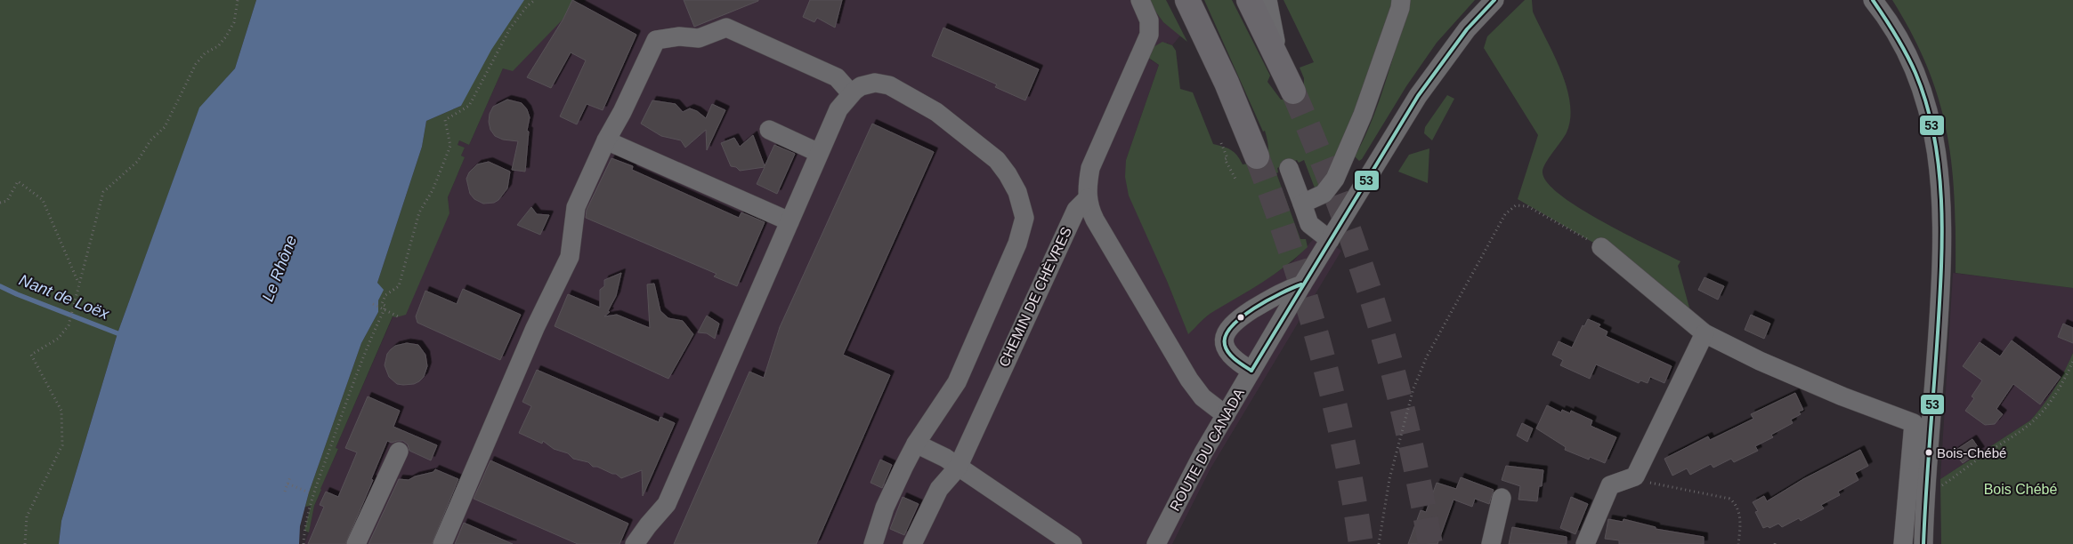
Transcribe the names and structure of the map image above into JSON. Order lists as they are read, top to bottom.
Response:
{
  "streets": {
    "street": ["CHEMIN DE CHÈVRES", "ROUTE DU CANADA"]
  },
  "water": ["Le Rhône", "Nant de Loëx"],
  "parks": ["Bois Chébé"],
  "places": ["Bois-Chébé"],
  "lines": ["transit line 53"]
}
